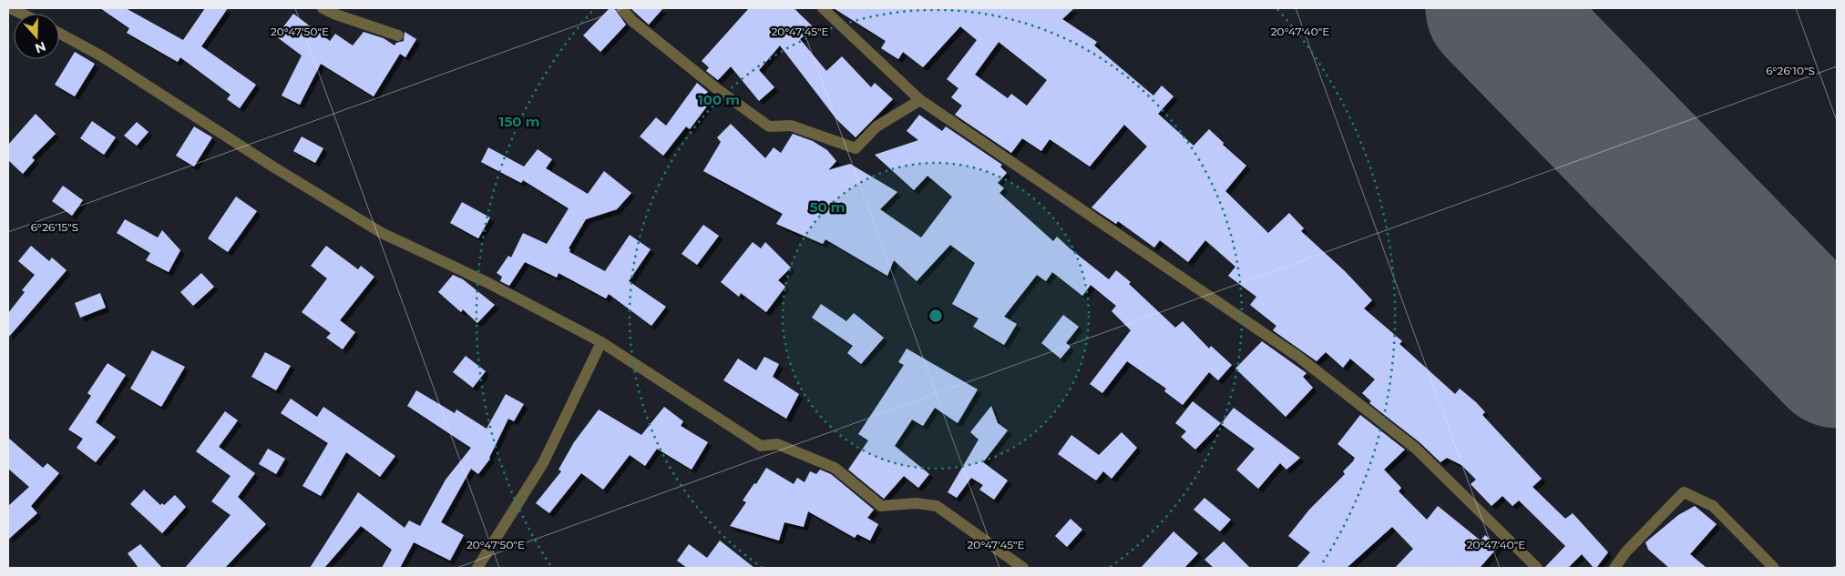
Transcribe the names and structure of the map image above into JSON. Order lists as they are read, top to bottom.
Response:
{
  "north": "bottom",
  "coordinates": [
    "20°47'50\"E",
    "20°47'45\"E",
    "20°47'40\"E",
    "6°26'10\"S",
    "6°26'15\"S"
  ],
  "rings": ["100 m", "150 m", "50 m"]
}
